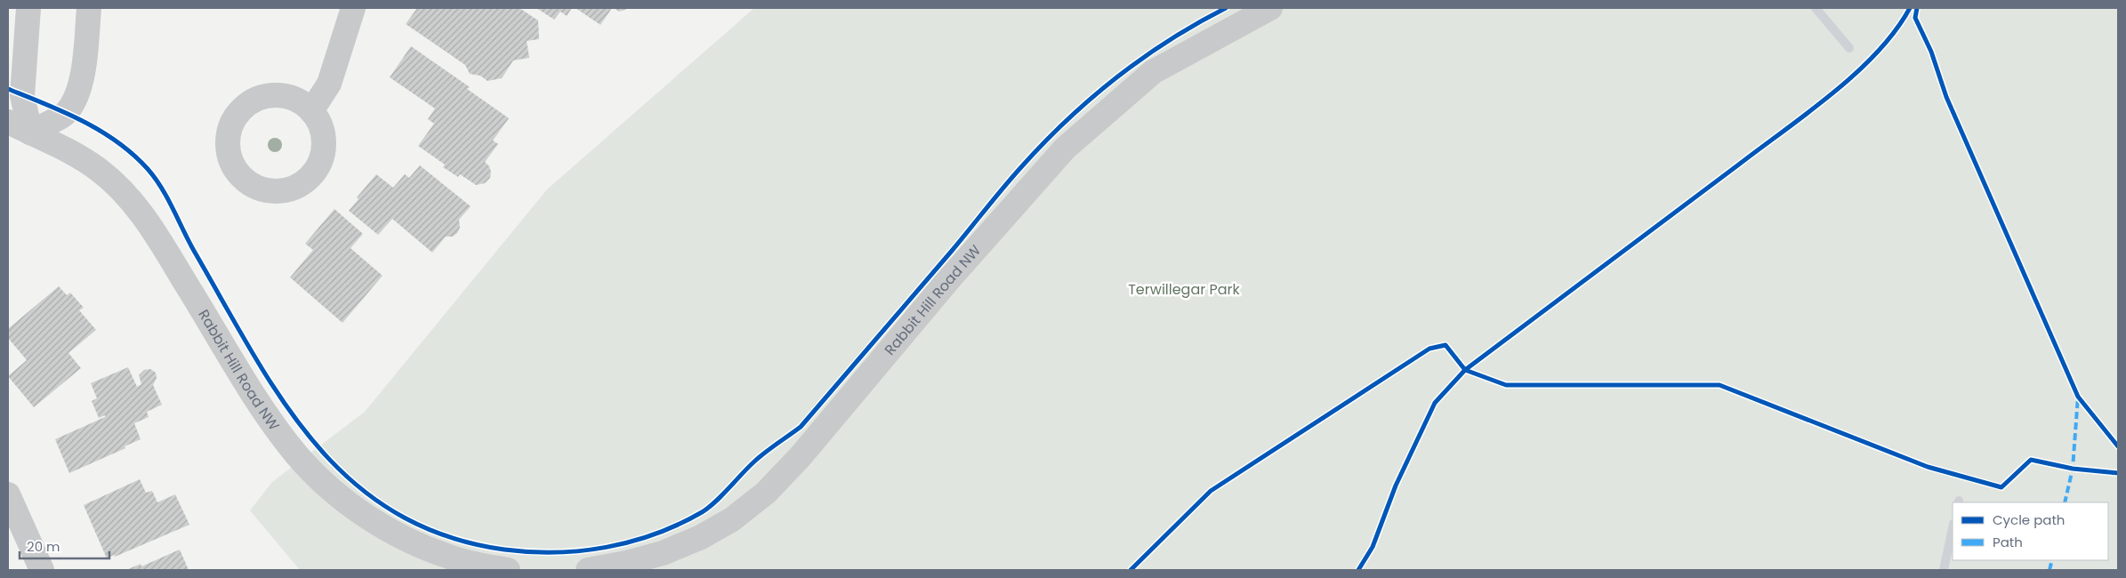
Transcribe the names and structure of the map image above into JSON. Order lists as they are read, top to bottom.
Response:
{
  "streets": {
    "street": ["Rabbit Hill Road NW"]
  },
  "parks": ["Terwillegar Park"],
  "legend": ["Cycle path", "Path"],
  "scale_bar": "20 m"
}
